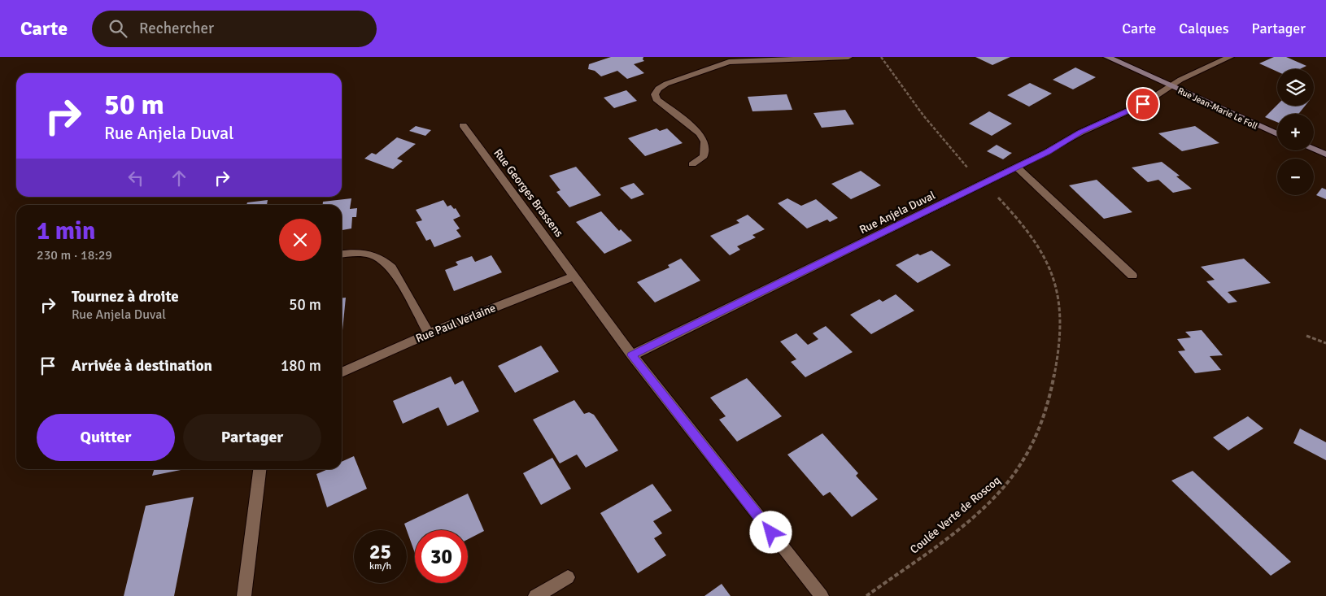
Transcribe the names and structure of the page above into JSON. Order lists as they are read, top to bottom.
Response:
{
  "streets": {
    "main road": ["Rue Jean-Marie Le Foll"],
    "street": ["Rue Georges Brassens", "Rue Anjela Duval", "Rue Paul Verlaine"],
    "path": ["Coulée Verte de Roscoq"]
  },
  "crossings": [
    ["Rue Jean-Marie Le Foll", "Rue Anjela Duval"],
    ["Rue Georges Brassens", "Rue Anjela Duval"],
    ["Rue Georges Brassens", "Rue Paul Verlaine"],
    ["Rue Anjela Duval", "Coulée Verte de Roscoq"]
  ],
  "page": {
    "header": "Carte",
    "search": "Rechercher",
    "nav": ["Carte", "Calques", "Partager"],
    "map_buttons": ["+", "−"],
    "turn": ["50 m", "Rue Anjela Duval"],
    "heading": ["1 min", "230 m · 18:29"],
    "list": [
      {
        "name": "Tournez à droite",
        "note": "Rue Anjela Duval",
        "value": "50 m"
      },
      {
        "name": "Arrivée à destination",
        "value": "180 m"
      }
    ],
    "buttons": ["Quitter", "Partager"],
    "speed": "25 km/h",
    "limit": "30"
  }
}
